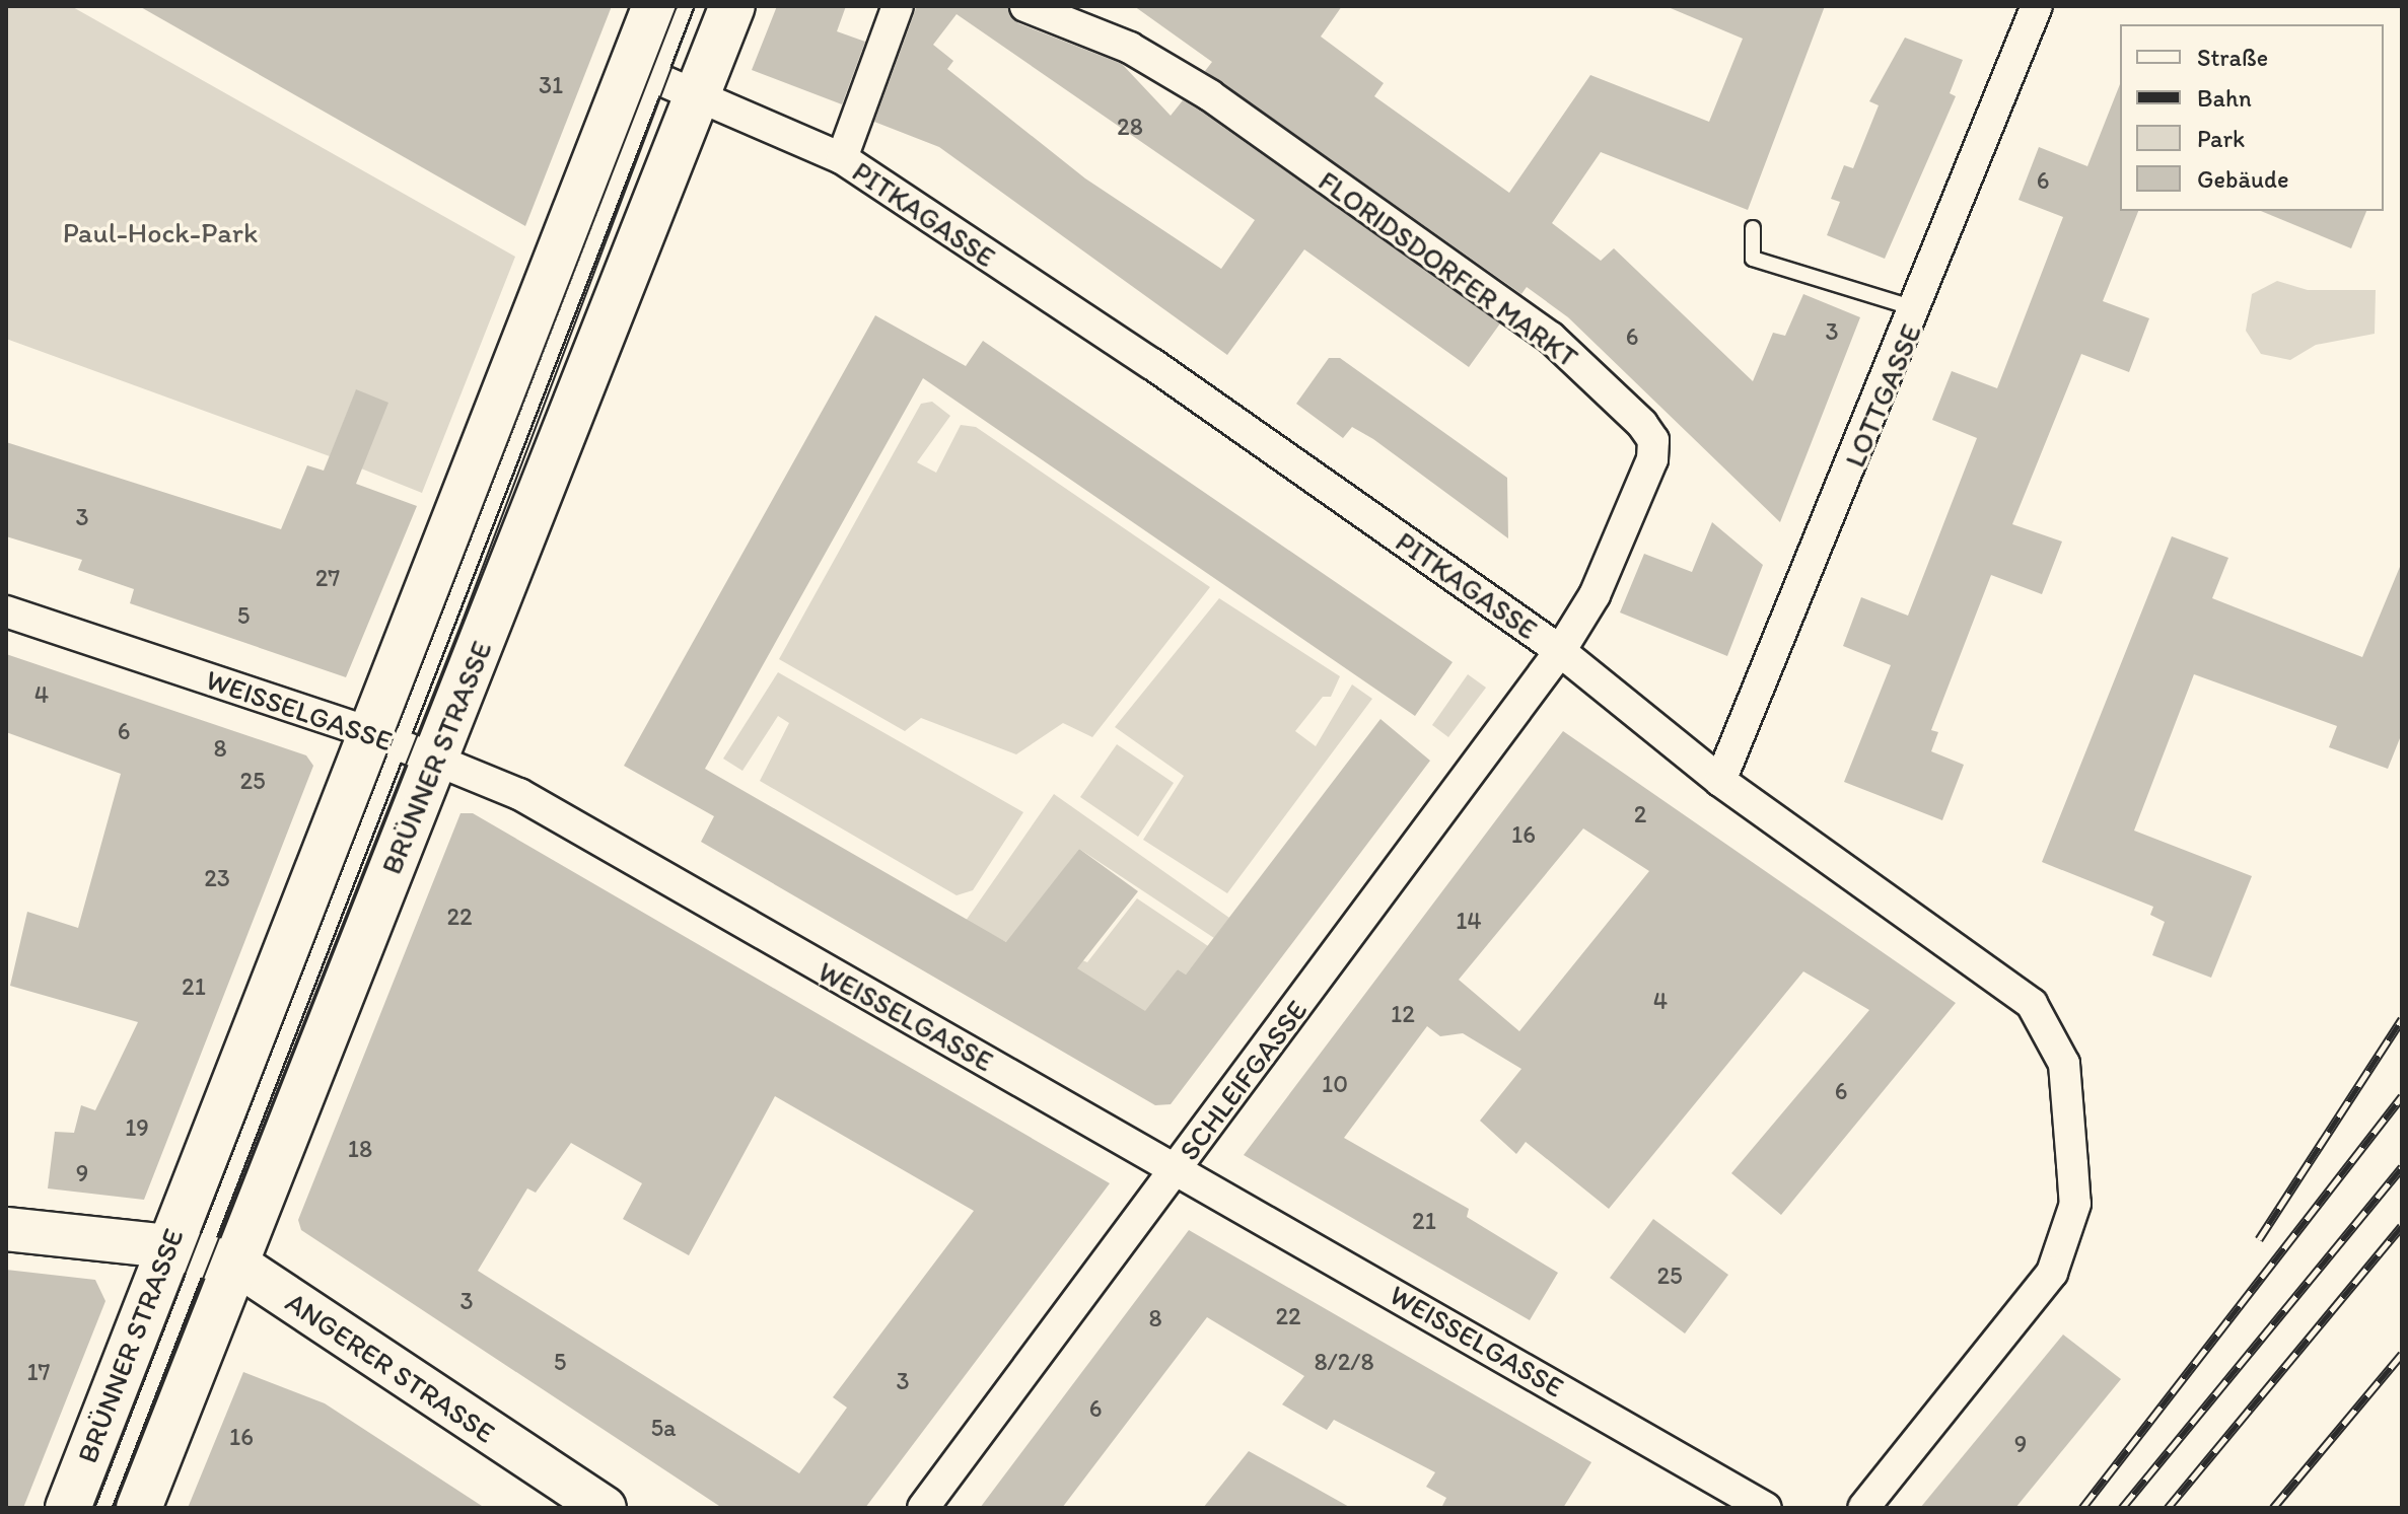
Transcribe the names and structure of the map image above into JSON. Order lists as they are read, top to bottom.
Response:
{
  "streets": {
    "main road": ["BRÜNNER STRASSE", "ANGERER STRASSE"],
    "street": [
      "PITKAGASSE",
      "FLORIDSDORFER MARKT",
      "LOTTGASSE",
      "WEISSELGASSE",
      "SCHLEIFGASSE"
    ]
  },
  "crossings": [
    ["PITKAGASSE", "FLORIDSDORFER MARKT"],
    ["PITKAGASSE", "LOTTGASSE"],
    ["PITKAGASSE", "BRÜNNER STRASSE"],
    ["PITKAGASSE", "SCHLEIFGASSE"],
    ["FLORIDSDORFER MARKT", "SCHLEIFGASSE"],
    ["WEISSELGASSE", "BRÜNNER STRASSE"],
    ["WEISSELGASSE", "SCHLEIFGASSE"],
    ["BRÜNNER STRASSE", "ANGERER STRASSE"]
  ],
  "parks": ["Paul-Hock-Park"],
  "house_numbers": [
    "31",
    "28",
    "6",
    "3",
    "6",
    "3",
    "27",
    "5",
    "4",
    "6",
    "8",
    "25",
    "2",
    "16",
    "23",
    "22",
    "14",
    "21",
    "4",
    "12",
    "10",
    "6",
    "19",
    "18",
    "9",
    "21",
    "25",
    "3",
    "22",
    "8",
    "5",
    "8/2/8",
    "17",
    "3",
    "6",
    "5a",
    "16",
    "9"
  ],
  "legend": [
    "Straße",
    "Bahn",
    "Park",
    "Gebäude"
  ]
}
